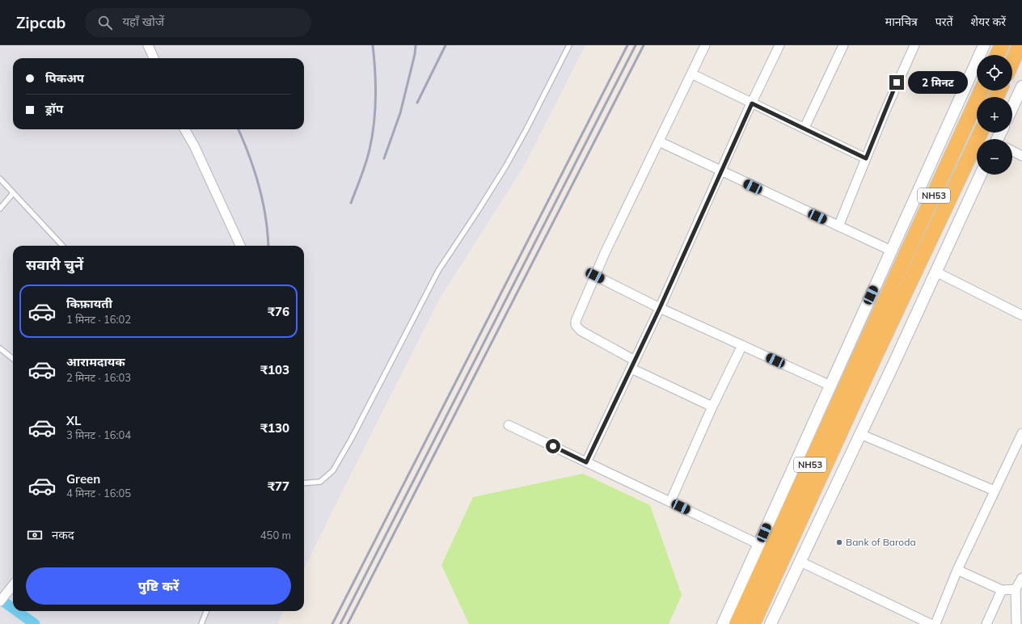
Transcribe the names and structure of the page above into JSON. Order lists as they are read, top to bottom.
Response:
{
  "streets": {
    "highway": ["NH53"]
  },
  "places": ["Bank of Baroda"],
  "page": {
    "header": "Zipcab",
    "search": "यहाँ खोजें",
    "nav": ["मानचित्र", "परतें", "शेयर करें"],
    "map_buttons": ["+", "−"],
    "banner": ["पिकअप", "ड्रॉप"],
    "bubble": "2 मिनट",
    "heading": "सवारी चुनें",
    "list": [
      {
        "name": "किफ़ायती",
        "note": "1 मिनट · 16:02",
        "value": "₹76"
      },
      {
        "name": "आरामदायक",
        "note": "2 मिनट · 16:03",
        "value": "₹103"
      },
      {
        "name": "XL",
        "note": "3 मिनट · 16:04",
        "value": "₹130"
      },
      {
        "name": "Green",
        "note": "4 मिनट · 16:05",
        "value": "₹77"
      }
    ],
    "pay": ["नकद", "450 m"],
    "buttons": "पुष्टि करें"
  }
}
